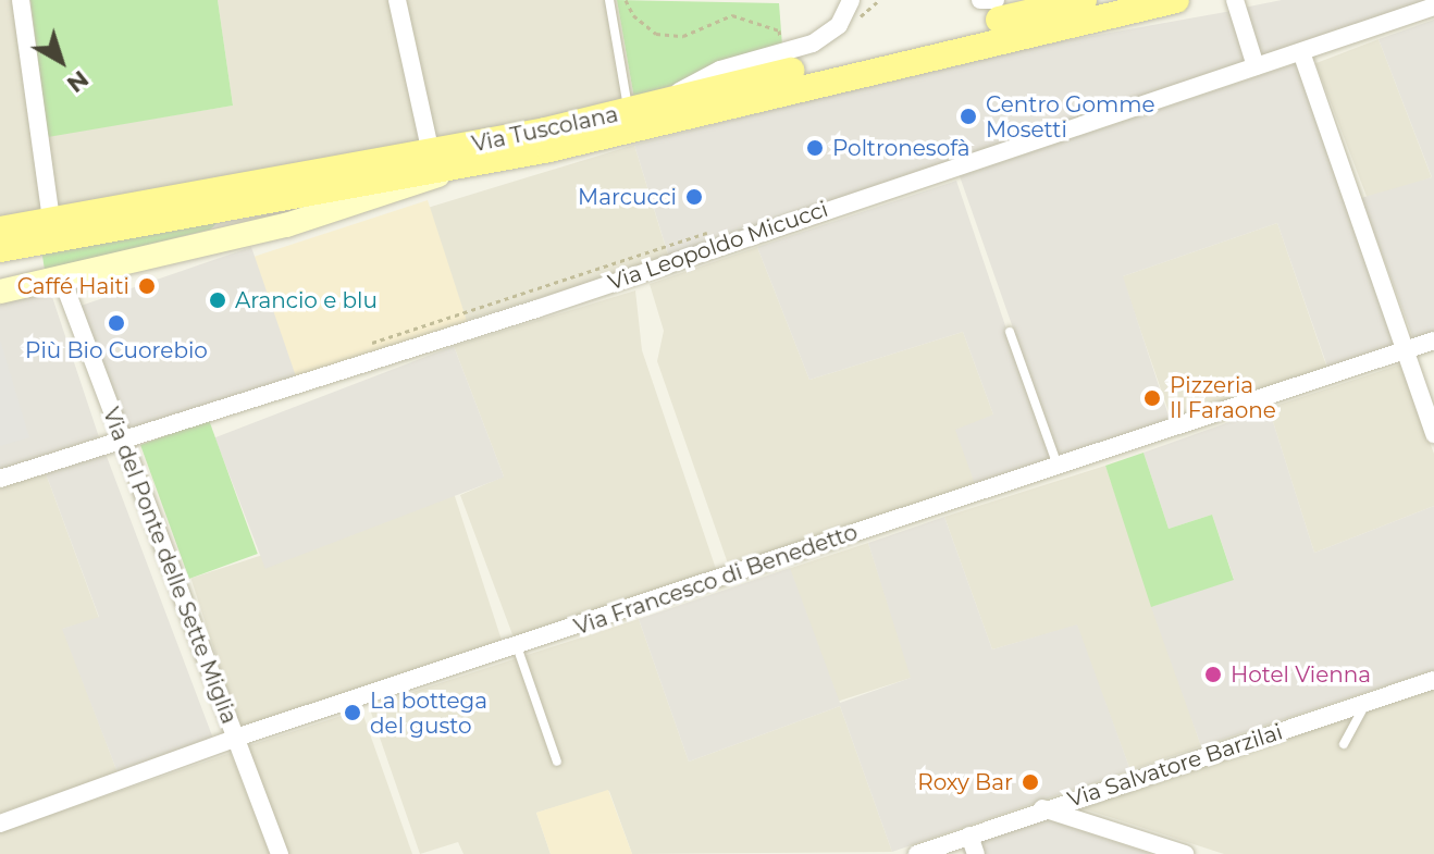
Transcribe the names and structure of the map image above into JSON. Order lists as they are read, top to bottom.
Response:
{
  "streets": {
    "main road": ["Via Tuscolana"],
    "street": [
      "Via Leopoldo Micucci",
      "Via del Ponte delle Sette Miglia",
      "Via Francesco di Benedetto",
      "Via Salvatore Barzilai"
    ]
  },
  "crossings": [
    ["Via Tuscolana", "Via del Ponte delle Sette Miglia"],
    ["Via Leopoldo Micucci", "Via del Ponte delle Sette Miglia"],
    ["Via del Ponte delle Sette Miglia", "Via Francesco di Benedetto"]
  ],
  "places": [
    "Centro Gomme Mosetti",
    "Poltronesofà",
    "Marcucci",
    "Caffé Haiti",
    "Arancio e blu",
    "Più Bio Cuorebio",
    "Pizzeria Il Faraone",
    "Hotel Vienna",
    "La bottega del gusto",
    "Roxy Bar"
  ],
  "north": "bottom right"
}
